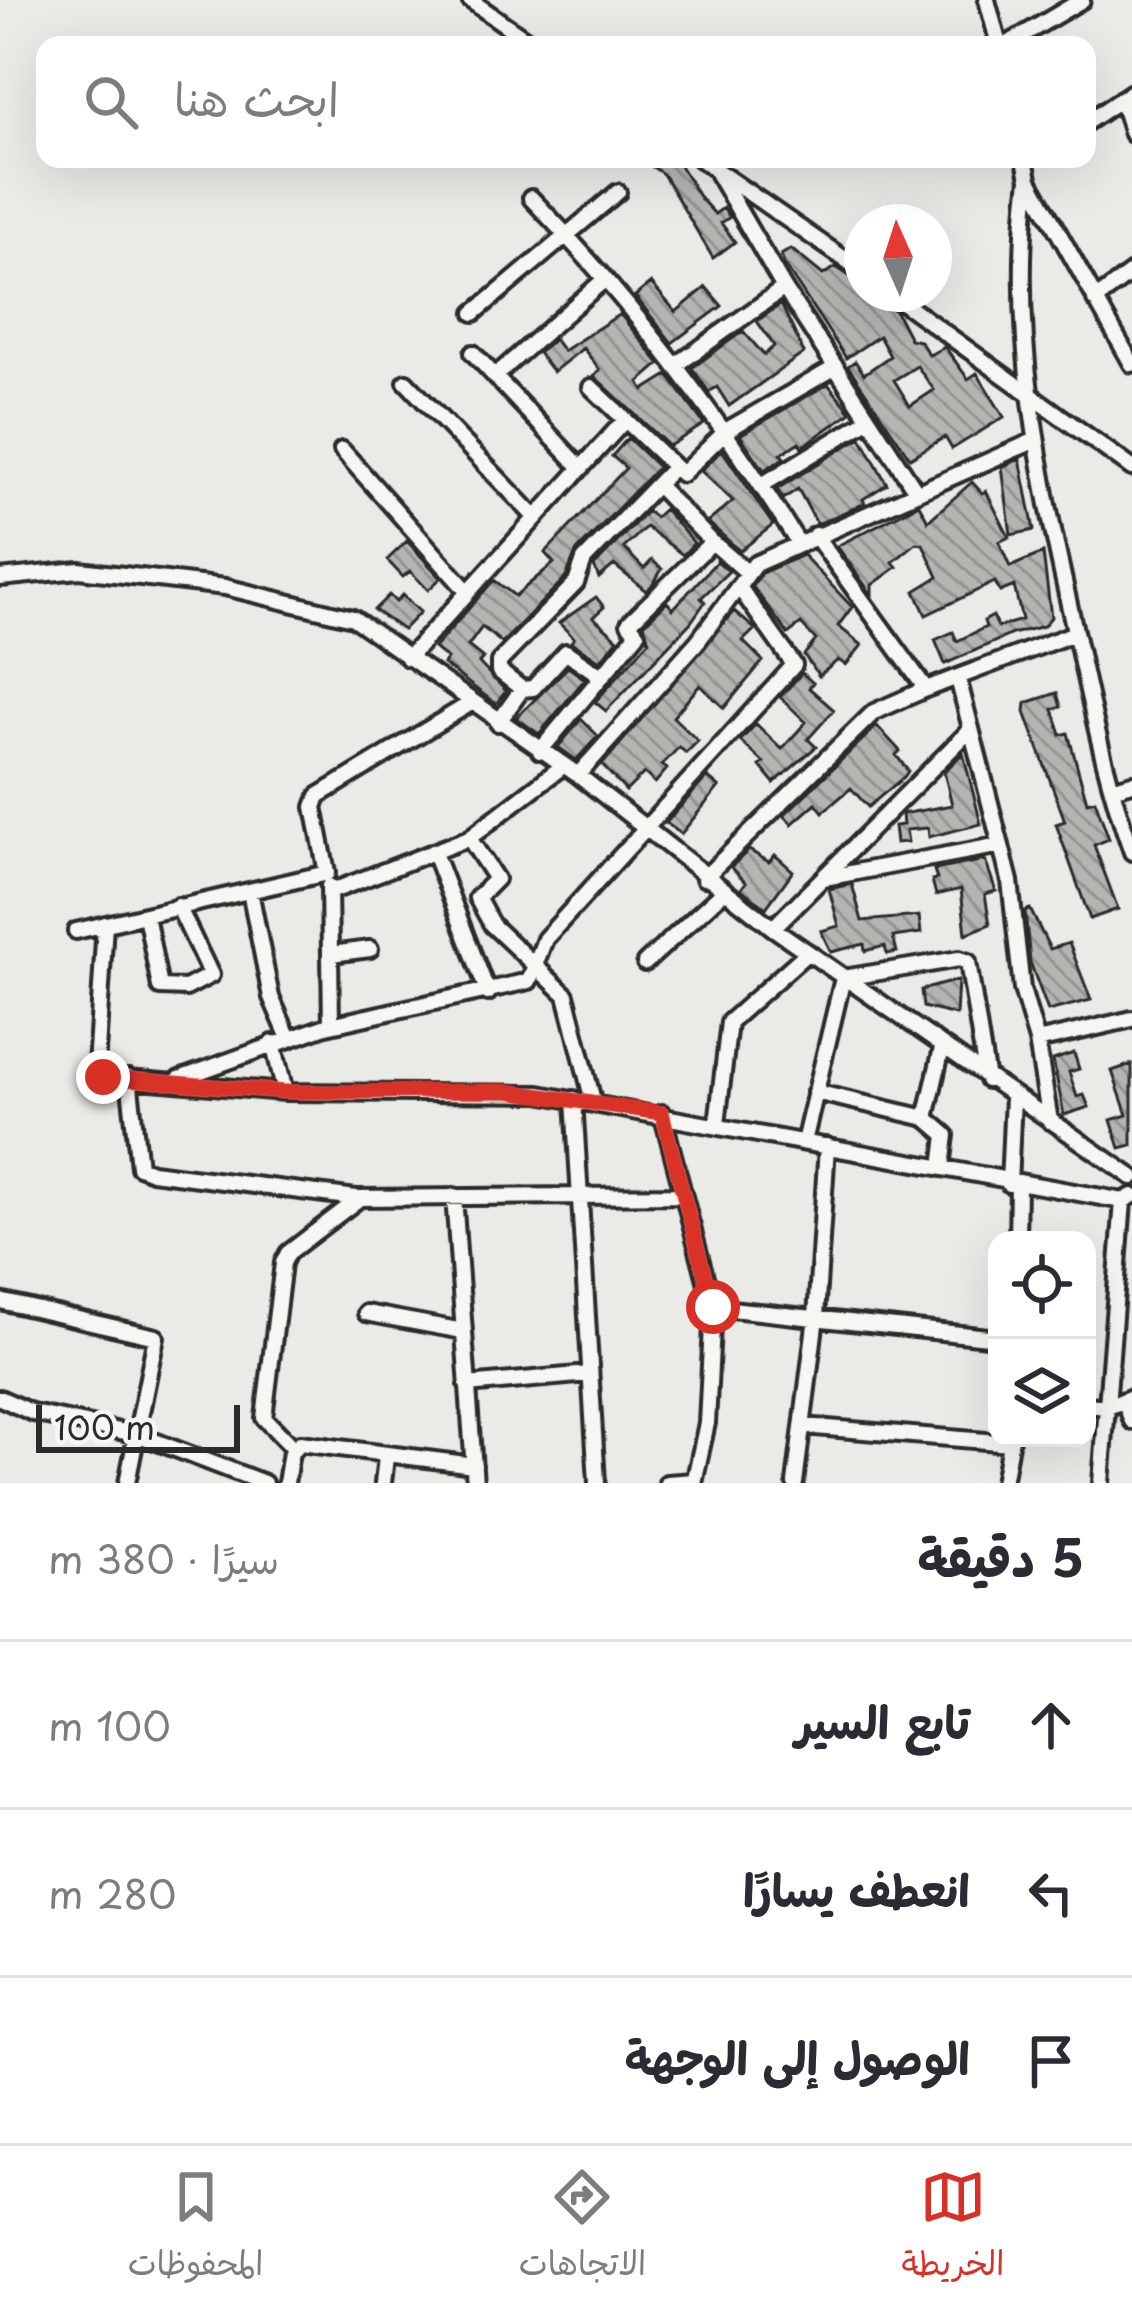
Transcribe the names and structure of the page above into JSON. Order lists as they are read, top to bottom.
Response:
{
  "scale_bar": "100 m",
  "north": "top",
  "page": {
    "search": "ابحث هنا",
    "scale": "100 m",
    "heading": ["5 دقيقة", "سيرًا · 380 m"],
    "list": [
      ["تابع السير", "100 m"],
      ["انعطف يسارًا", "280 m"],
      "الوصول إلى الوجهة"
    ],
    "nav": ["الخريطة", "الاتجاهات", "المحفوظات"]
  }
}
